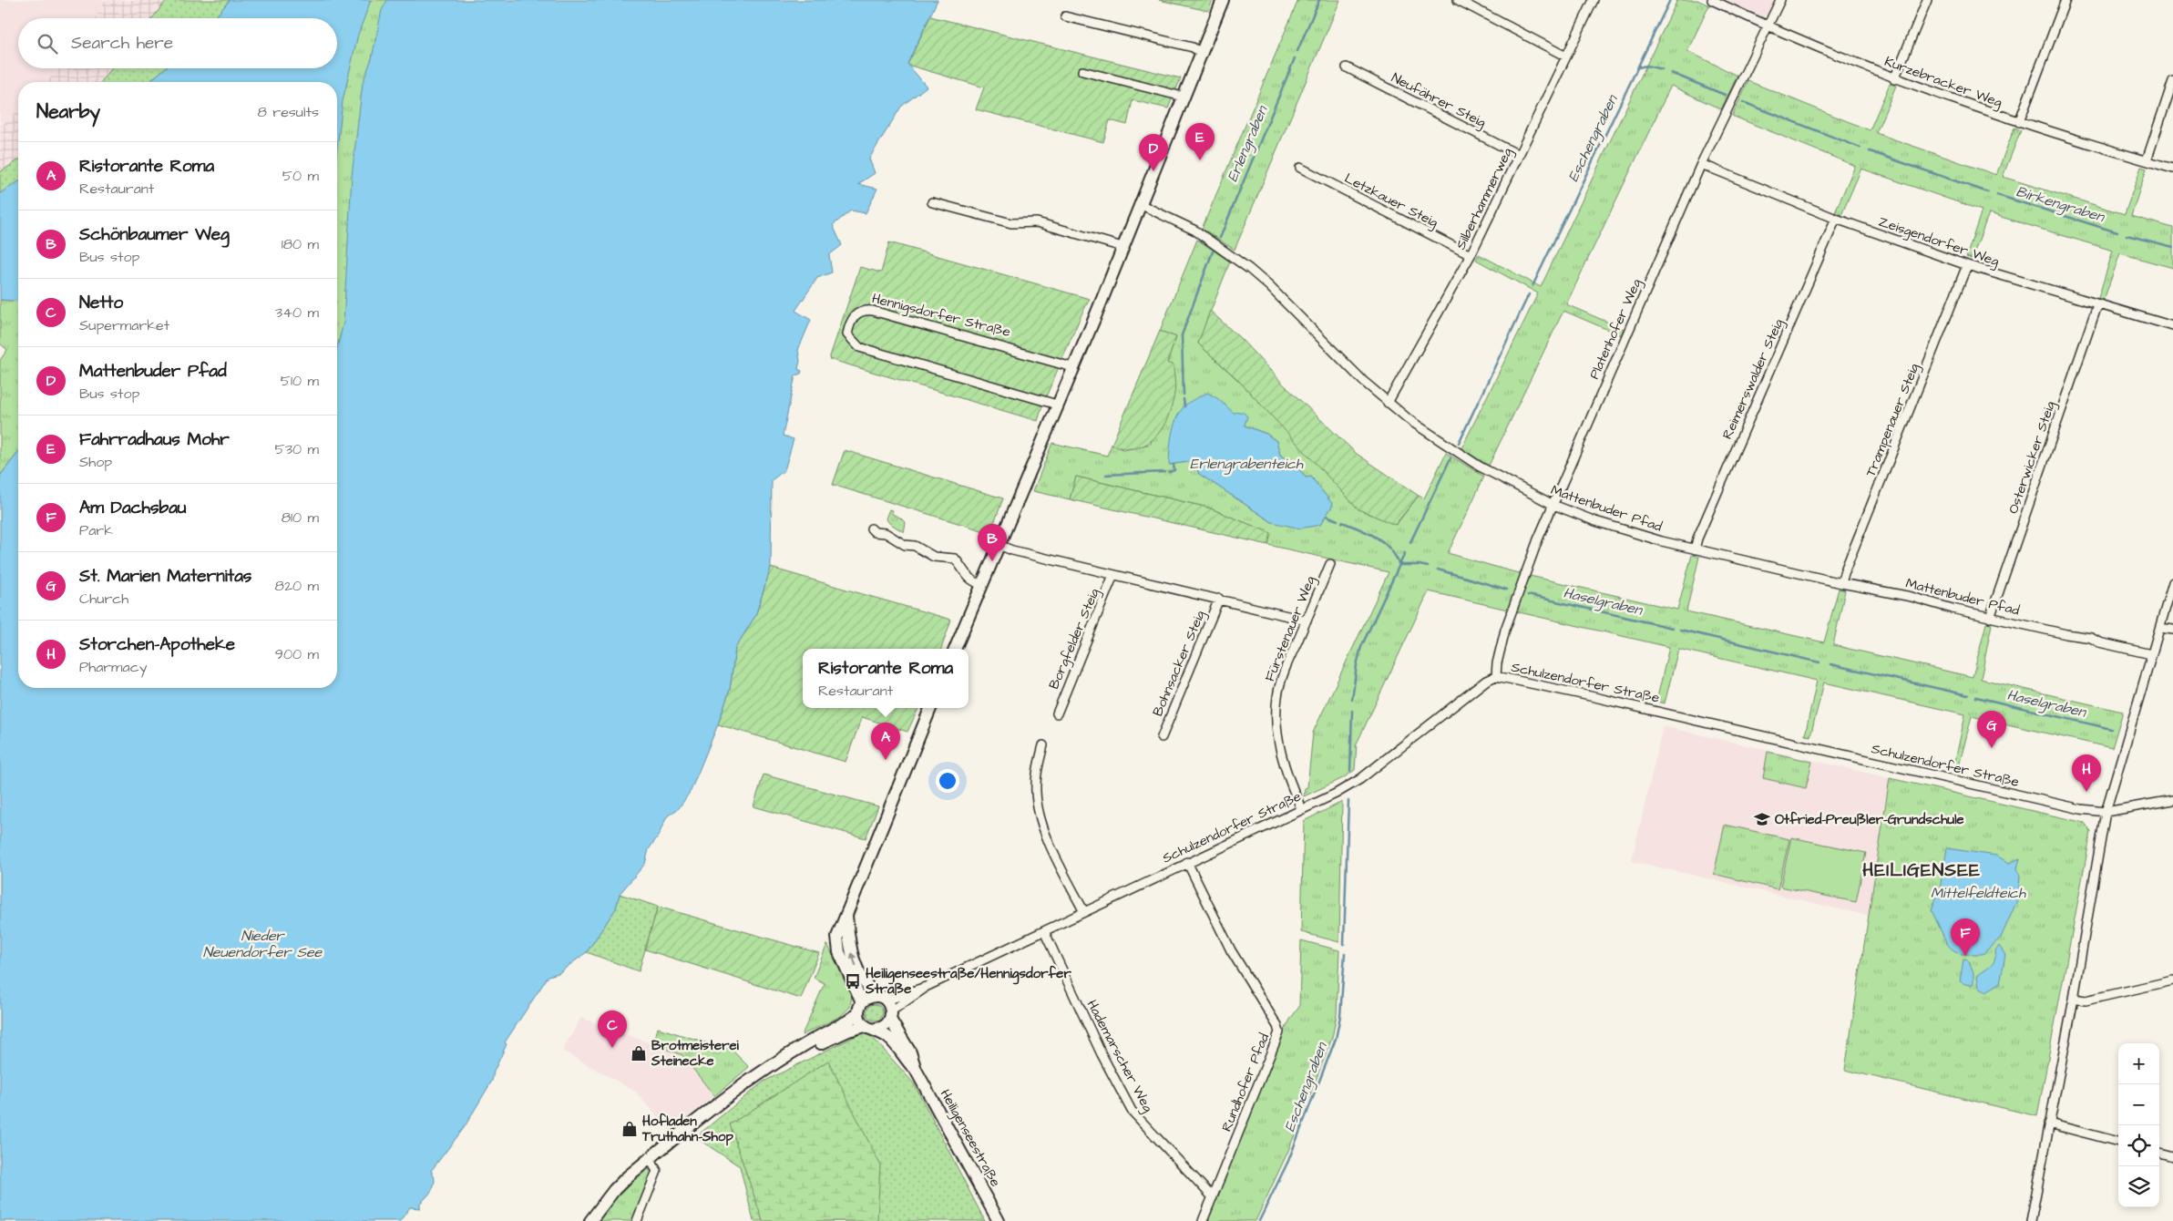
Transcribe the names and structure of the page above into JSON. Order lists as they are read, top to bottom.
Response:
{
  "streets": {
    "main road": ["Heiligenseestraße"],
    "street": [
      "Kurzebracker Weg",
      "Neufährer Steig",
      "Silberhammerweg",
      "Letzkauer Steig",
      "Zeisgendorfer Weg",
      "Hennigsdorfer Straße",
      "Platenhofer Weg",
      "Reimerswalder Steig",
      "Trampenauer Steig",
      "Osterwicker Steig",
      "Mattenbuder Pfad",
      "Fürstenauer Weg",
      "Borgfelder Steig",
      "Bohnsacker Steig",
      "Schulzendorfer Straße",
      "Hademarscher Weg",
      "Rundhofer Pfad"
    ]
  },
  "crossings": [
    ["Kurzebracker Weg", "Platenhofer Weg"],
    ["Neufährer Steig", "Silberhammerweg"],
    ["Silberhammerweg", "Letzkauer Steig"],
    ["Silberhammerweg", "Mattenbuder Pfad"],
    ["Zeisgendorfer Weg", "Platenhofer Weg"],
    ["Zeisgendorfer Weg", "Reimerswalder Steig"],
    ["Zeisgendorfer Weg", "Trampenauer Steig"],
    ["Zeisgendorfer Weg", "Osterwicker Steig"],
    ["Platenhofer Weg", "Mattenbuder Pfad"],
    ["Platenhofer Weg", "Schulzendorfer Straße"],
    ["Reimerswalder Steig", "Mattenbuder Pfad"],
    ["Trampenauer Steig", "Mattenbuder Pfad"],
    ["Osterwicker Steig", "Mattenbuder Pfad"],
    ["Fürstenauer Weg", "Schulzendorfer Straße"],
    ["Schulzendorfer Straße", "Hademarscher Weg"],
    ["Schulzendorfer Straße", "Rundhofer Pfad"],
    ["Schulzendorfer Straße", "Heiligenseestraße"],
    ["Hademarscher Weg", "Rundhofer Pfad"]
  ],
  "districts": ["HEILIGENSEE"],
  "water": [
    "Eschengraben",
    "Erlengraben",
    "Birkengraben",
    "Erlengrabenteich",
    "Haselgraben",
    "Mittelfeldteich",
    "Nieder Neuendorfer See"
  ],
  "places": {
    "school or university": ["Otfried-Preußler-Grundschule"],
    "bus stop": ["Heiligenseestraße/Hennigsdorfer Straße"],
    "shop": ["Brotmeisterei Steinecke", "Hofladen Truthahn-Shop"]
  },
  "page": {
    "search": "Search here",
    "heading": ["Nearby", "8 results"],
    "pins": [
      "E",
      "D",
      "B",
      "G",
      "A",
      "H",
      "F",
      "C"
    ],
    "list": [
      {
        "mark": "A",
        "name": "Ristorante Roma",
        "note": "Restaurant",
        "value": "50 m"
      },
      {
        "mark": "B",
        "name": "Schönbaumer Weg",
        "note": "Bus stop",
        "value": "180 m"
      },
      {
        "mark": "C",
        "name": "Netto",
        "note": "Supermarket",
        "value": "340 m"
      },
      {
        "mark": "D",
        "name": "Mattenbuder Pfad",
        "note": "Bus stop",
        "value": "510 m"
      },
      {
        "mark": "E",
        "name": "Fahrradhaus Mohr",
        "note": "Shop",
        "value": "530 m"
      },
      {
        "mark": "F",
        "name": "Am Dachsbau",
        "note": "Park",
        "value": "810 m"
      },
      {
        "mark": "G",
        "name": "St. Marien Maternitas",
        "note": "Church",
        "value": "820 m"
      },
      {
        "mark": "H",
        "name": "Storchen-Apotheke",
        "note": "Pharmacy",
        "value": "900 m"
      }
    ],
    "popup": ["Ristorante Roma", "Restaurant"],
    "map_buttons": ["+", "−"]
  }
}
